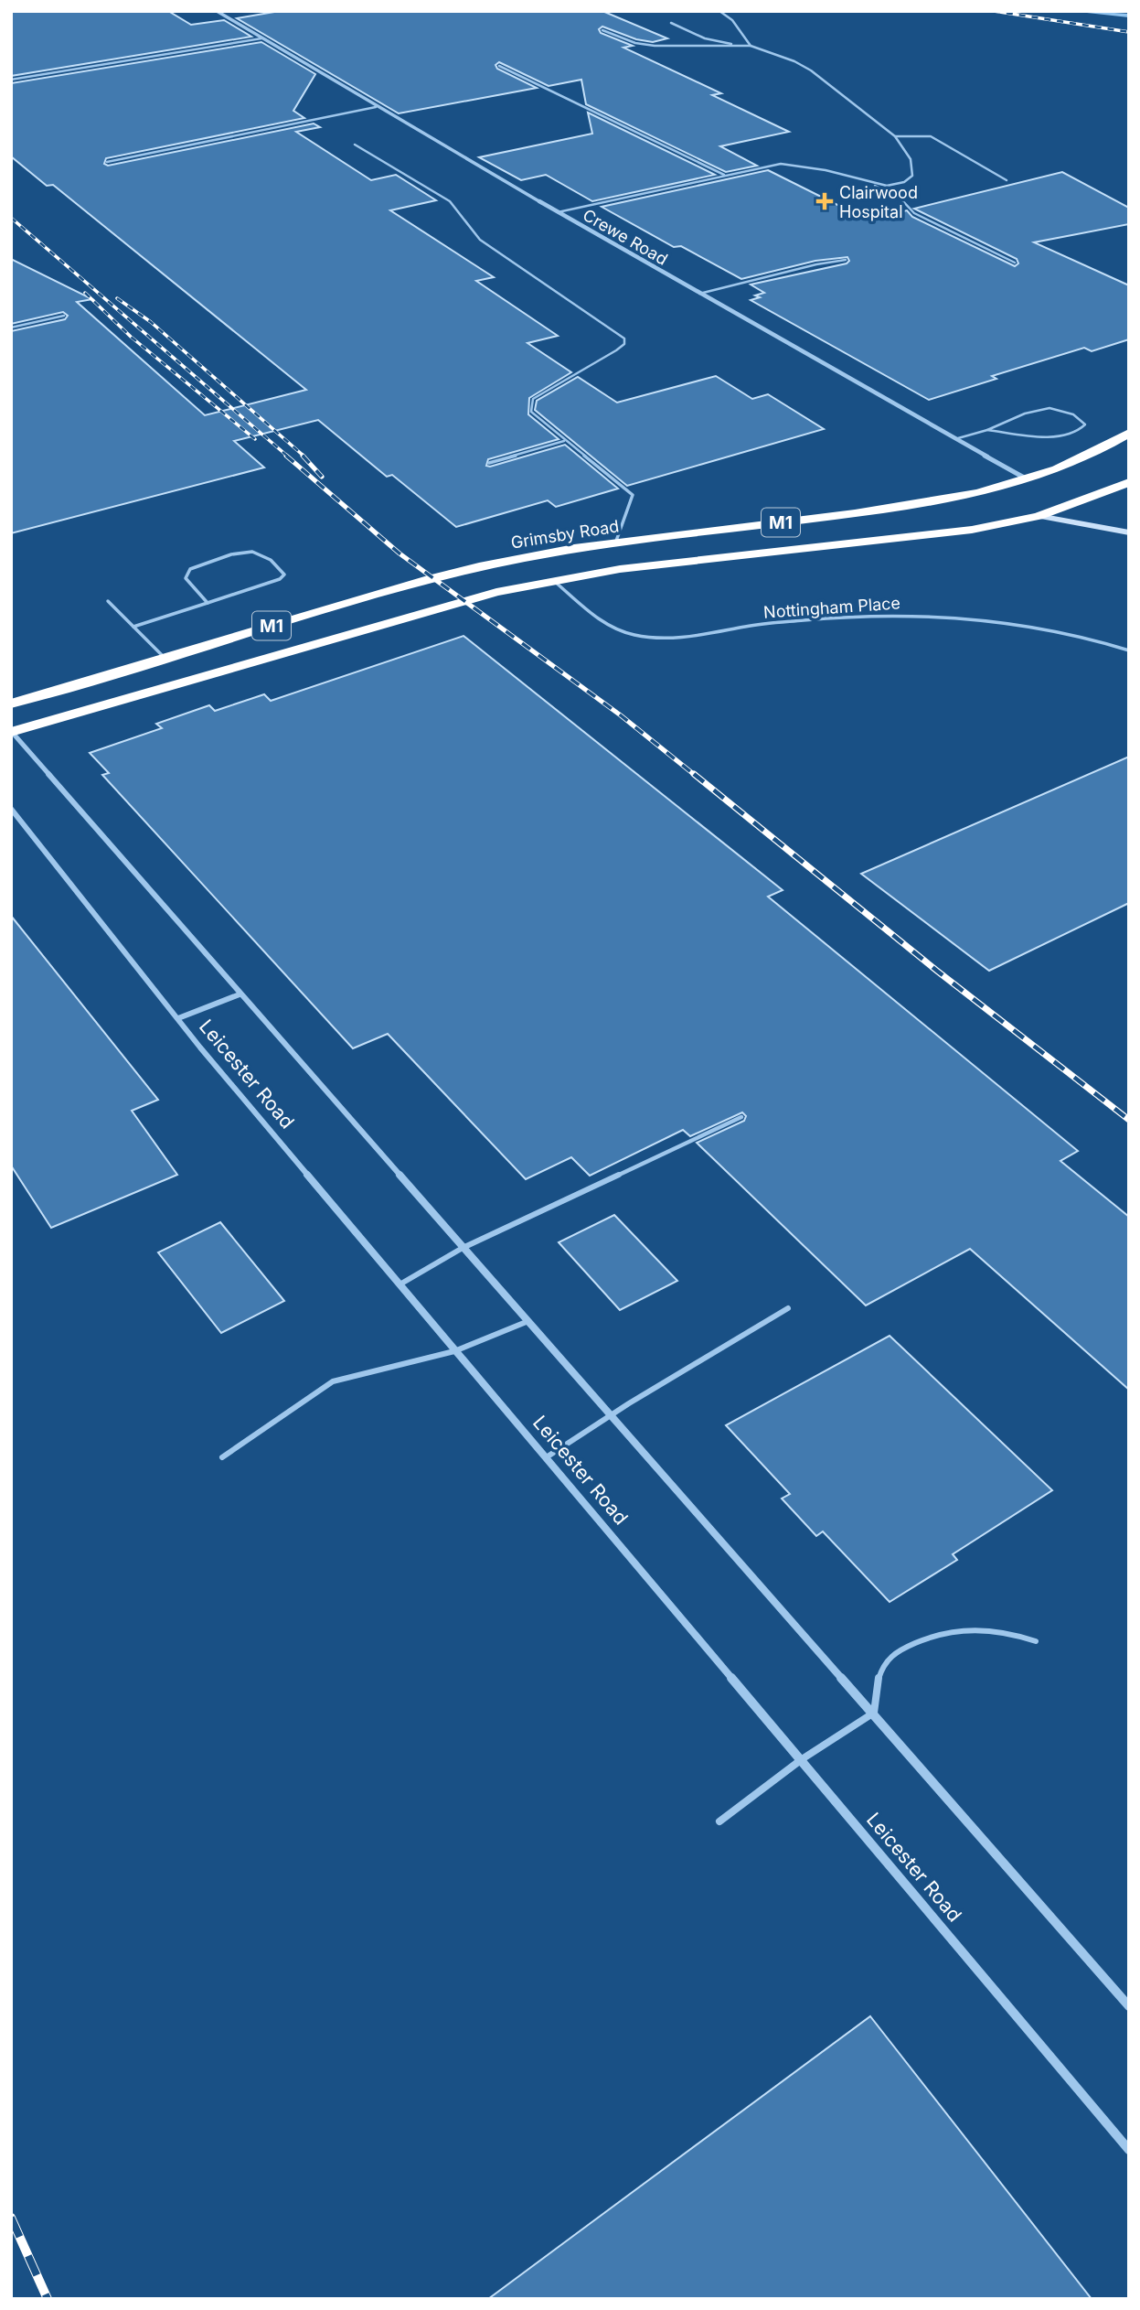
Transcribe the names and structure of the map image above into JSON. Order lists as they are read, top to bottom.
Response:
{
  "streets": {
    "highway": ["M1", "Grimsby Road"],
    "street": ["Crewe Road", "Leicester Road"],
    "lane": ["Nottingham Place"]
  },
  "crossings": [
    ["Crewe Road", "Grimsby Road"],
    ["M1", "Nottingham Place"]
  ],
  "places": {
    "health": ["Clairwood Hospital"]
  }
}
